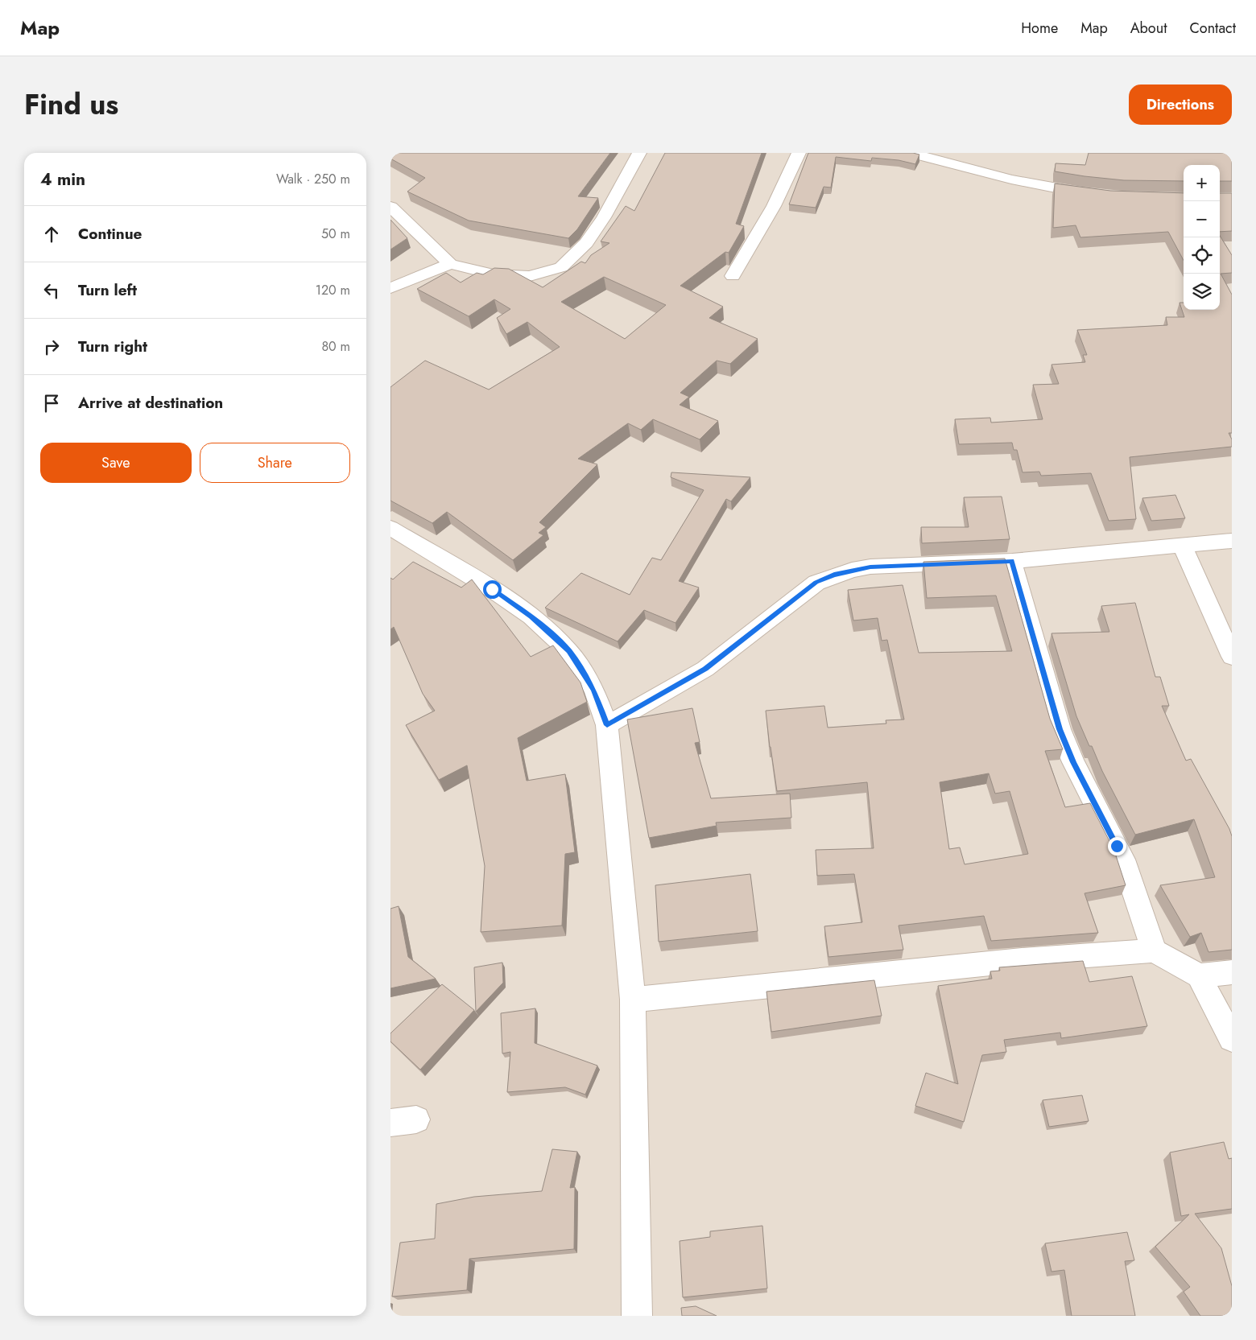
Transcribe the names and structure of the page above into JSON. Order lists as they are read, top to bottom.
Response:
{
  "page": {
    "header": "Map",
    "nav": [
      "Home",
      "Map",
      "About",
      "Contact"
    ],
    "title": "Find us",
    "buttons": [
      "Directions",
      ["Save", "Share"]
    ],
    "heading": ["4 min", "Walk · 250 m"],
    "map_buttons": ["+", "−"],
    "list": [
      ["Continue", "50 m"],
      ["Turn left", "120 m"],
      ["Turn right", "80 m"],
      "Arrive at destination"
    ]
  }
}
